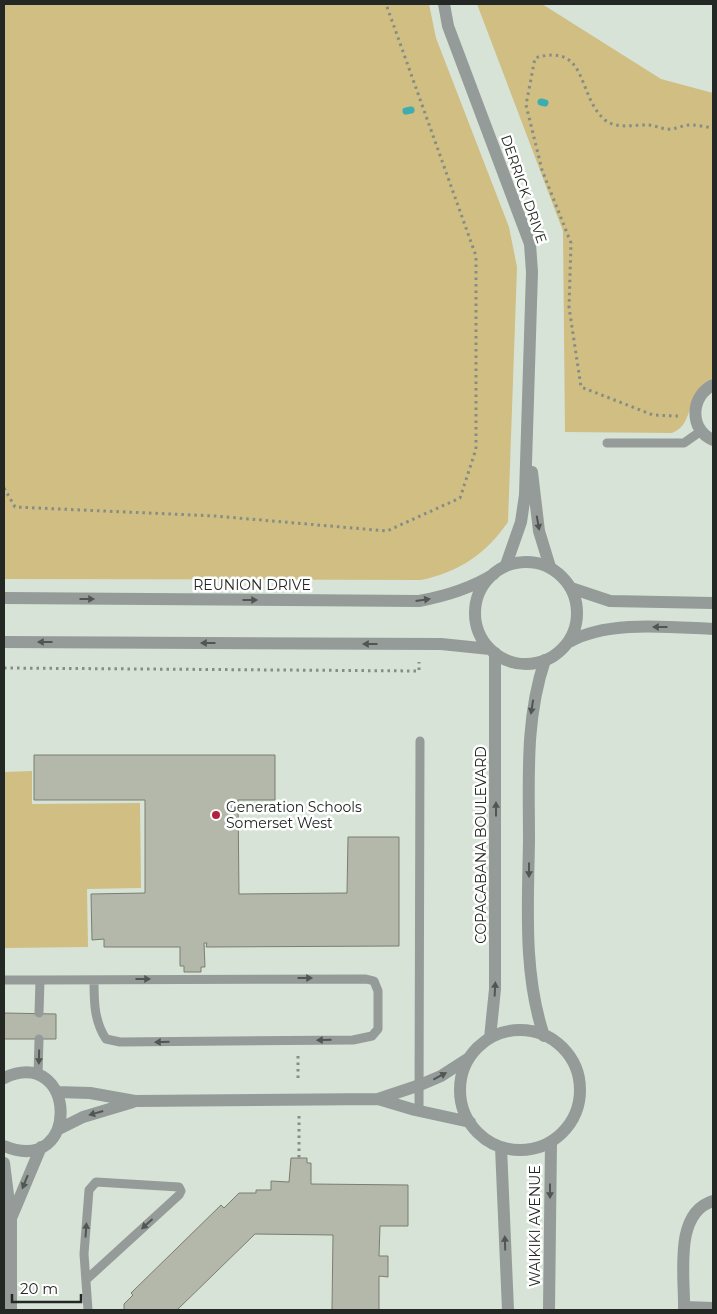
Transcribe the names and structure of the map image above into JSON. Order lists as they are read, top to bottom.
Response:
{
  "streets": {
    "street": [
      "DERRICK DRIVE",
      "REUNION DRIVE",
      "COPACABANA BOULEVARD",
      "WAIKIKI AVENUE"
    ]
  },
  "crossings": [
    ["DERRICK DRIVE", "REUNION DRIVE"],
    ["DERRICK DRIVE", "COPACABANA BOULEVARD"],
    ["REUNION DRIVE", "COPACABANA BOULEVARD"],
    ["COPACABANA BOULEVARD", "WAIKIKI AVENUE"]
  ],
  "places": ["Generation Schools Somerset West"],
  "scale_bar": "20 m"
}
